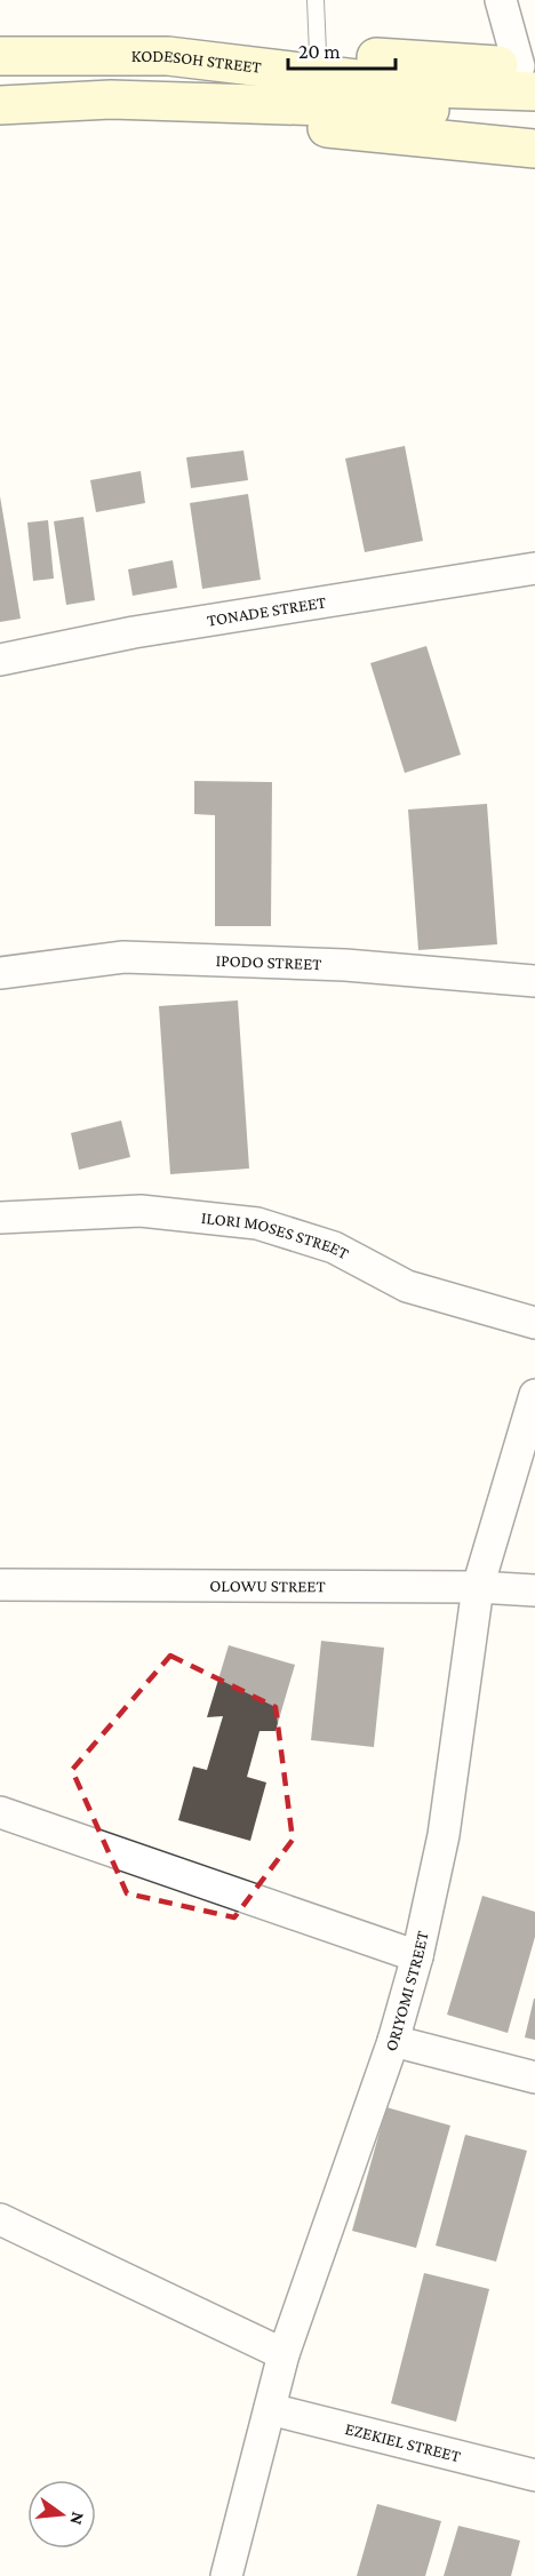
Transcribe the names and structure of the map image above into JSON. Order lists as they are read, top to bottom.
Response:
{
  "streets": {
    "main road": ["KODESOH STREET"],
    "street": [
      "TONADE STREET",
      "IPODO STREET",
      "ILORI MOSES STREET",
      "OLOWU STREET",
      "ORIYOMI STREET",
      "EZEKIEL STREET"
    ]
  },
  "crossings": [
    ["OLOWU STREET", "ORIYOMI STREET"],
    ["ORIYOMI STREET", "EZEKIEL STREET"]
  ],
  "scale_bar": "20 m",
  "north": "right"
}
